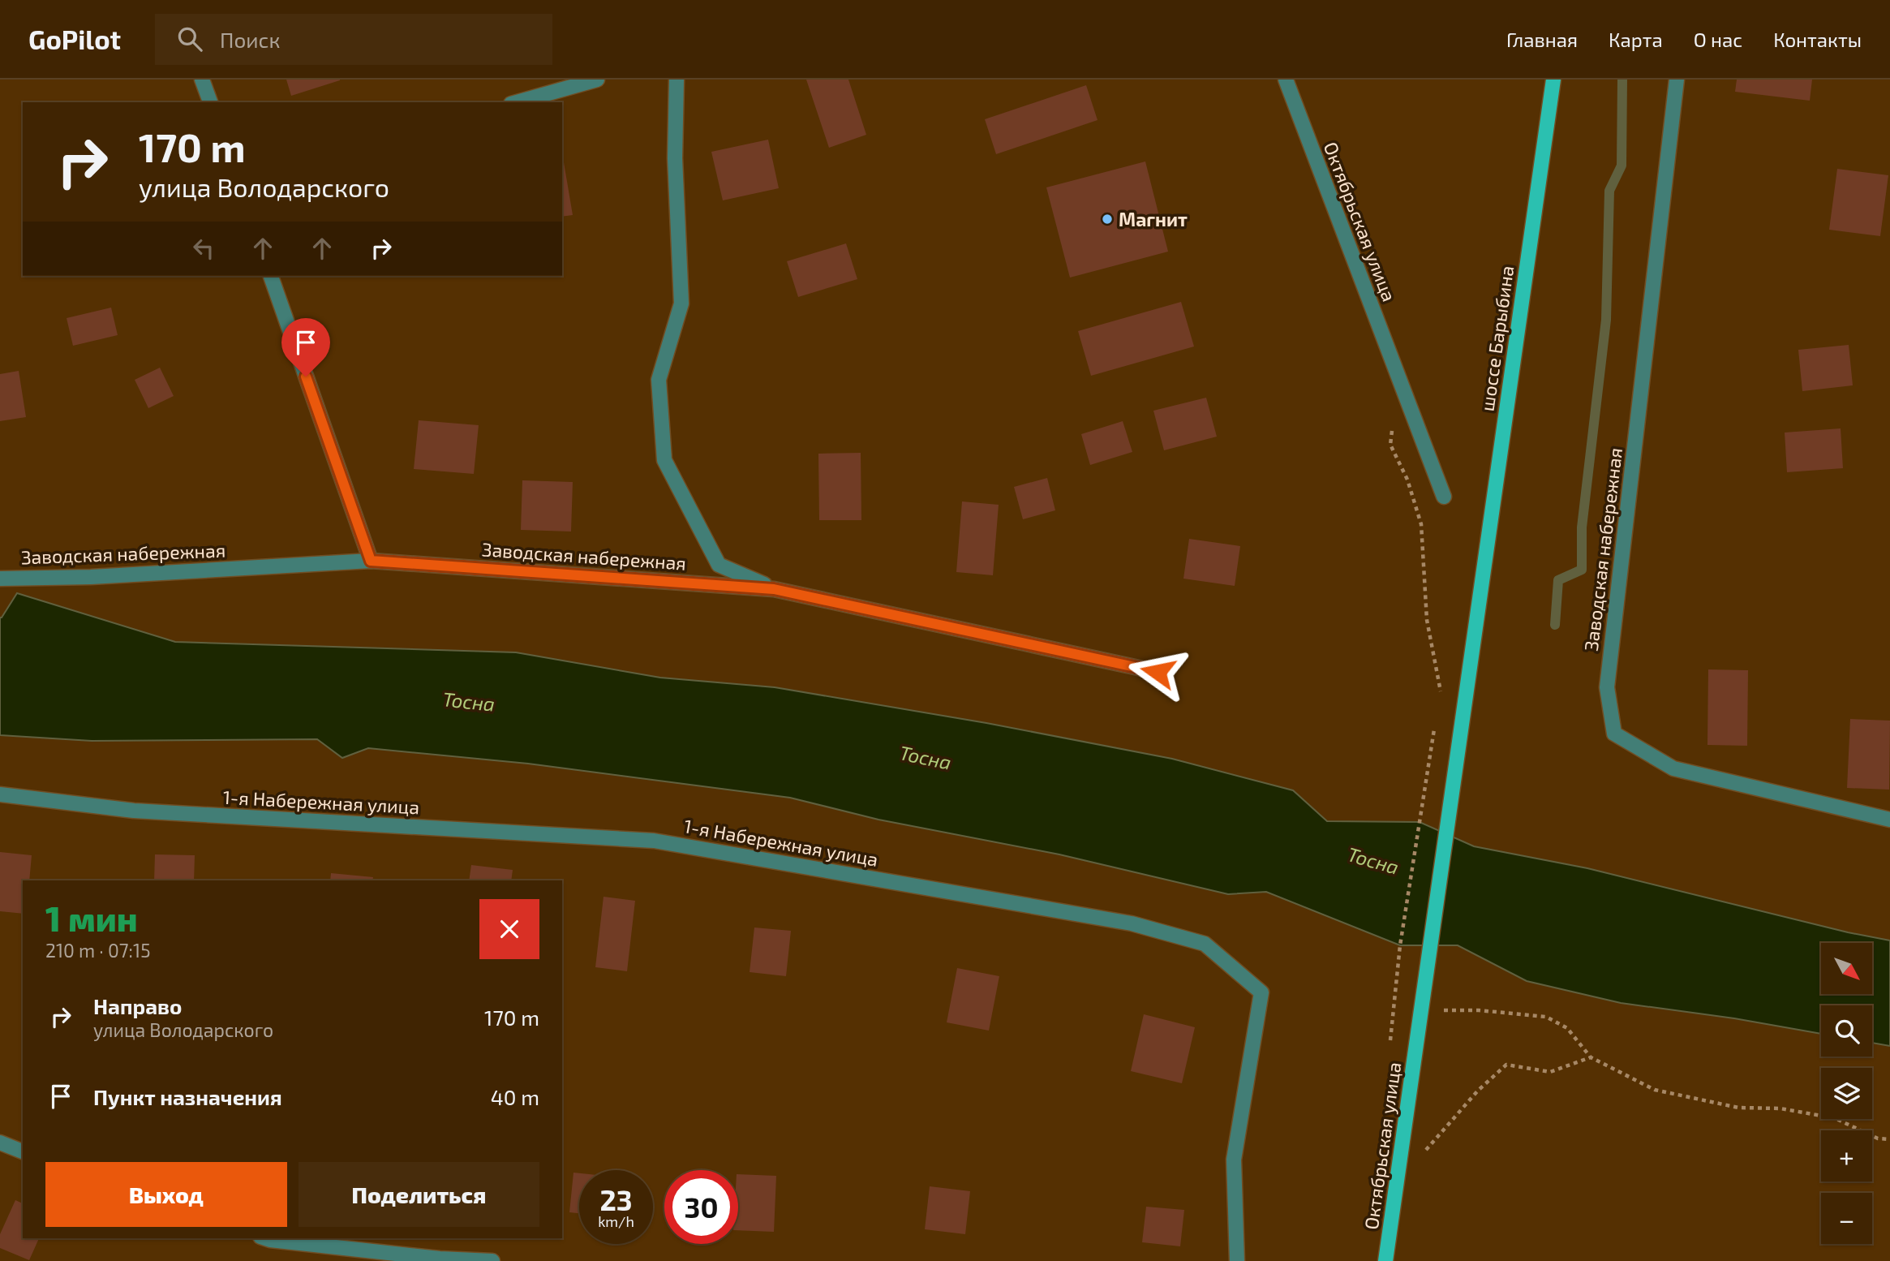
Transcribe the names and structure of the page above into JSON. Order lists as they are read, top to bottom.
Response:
{
  "streets": {
    "main road": ["Октябрьская улица", "шоссе Барыбина"],
    "street": ["Заводская набережная", "1-я Набережная улица"]
  },
  "crossings": [
    ["Октябрьская улица", "шоссе Барыбина"]
  ],
  "water": ["Тосна"],
  "places": ["Магнит"],
  "north": "bottom right",
  "page": {
    "header": "GoPilot",
    "search": "Поиск",
    "nav": [
      "Главная",
      "Карта",
      "О нас",
      "Контакты"
    ],
    "turn": ["170 m", "улица Володарского"],
    "heading": ["1 мин", "210 m · 07:15"],
    "map_buttons": ["+", "−"],
    "list": [
      {
        "name": "Направо",
        "note": "улица Володарского",
        "value": "170 m"
      },
      {
        "name": "Пункт назначения",
        "value": "40 m"
      }
    ],
    "buttons": ["Выход", "Поделиться"],
    "speed": "23 km/h",
    "limit": "30"
  }
}
